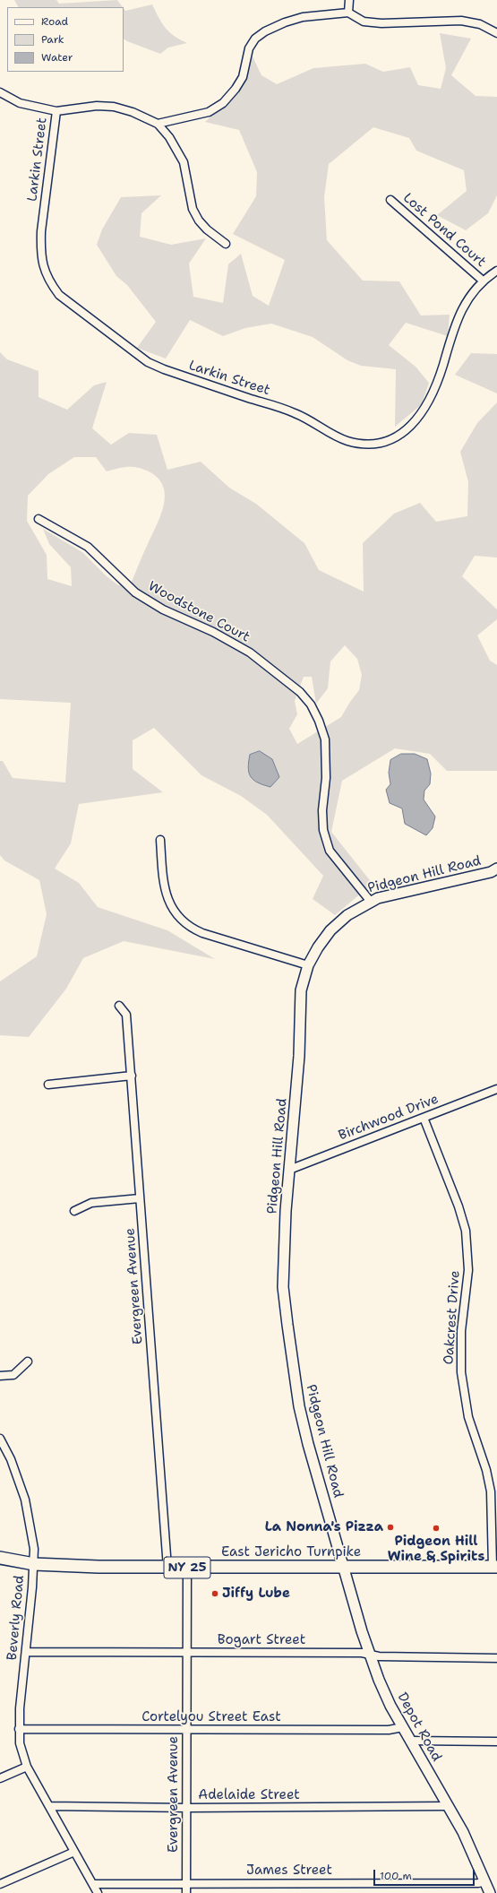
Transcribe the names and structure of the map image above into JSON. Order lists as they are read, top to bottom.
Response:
{
  "streets": {
    "main road": ["East Jericho Turnpike", "NY 25"],
    "street": [
      "Larkin Street",
      "Lost Pond Court",
      "Woodstone Court",
      "Pidgeon Hill Road",
      "Birchwood Drive",
      "Evergreen Avenue",
      "Oakcrest Drive",
      "Beverly Road",
      "Bogart Street",
      "Cortelyou Street East",
      "Depot Road",
      "Adelaide Street",
      "James Street"
    ]
  },
  "crossings": [
    ["Larkin Street", "Lost Pond Court"],
    ["Woodstone Court", "Pidgeon Hill Road"],
    ["Pidgeon Hill Road", "Birchwood Drive"],
    ["Pidgeon Hill Road", "East Jericho Turnpike"],
    ["Pidgeon Hill Road", "Depot Road"],
    ["Birchwood Drive", "Oakcrest Drive"],
    ["Evergreen Avenue", "East Jericho Turnpike"],
    ["Evergreen Avenue", "Bogart Street"],
    ["Evergreen Avenue", "Cortelyou Street East"],
    ["Evergreen Avenue", "Adelaide Street"],
    ["Evergreen Avenue", "James Street"],
    ["Oakcrest Drive", "East Jericho Turnpike"],
    ["East Jericho Turnpike", "Beverly Road"],
    ["East Jericho Turnpike", "Depot Road"],
    ["Beverly Road", "Bogart Street"],
    ["Beverly Road", "Cortelyou Street East"],
    ["Beverly Road", "Adelaide Street"],
    ["Beverly Road", "James Street"],
    ["Bogart Street", "Depot Road"],
    ["Cortelyou Street East", "Depot Road"],
    ["Depot Road", "Adelaide Street"],
    ["Depot Road", "James Street"]
  ],
  "places": ["La Nonna's Pizza", "Pidgeon Hill Wine & Spirits", "Jiffy Lube"],
  "legend": ["Road", "Park", "Water"],
  "scale_bar": "100 m"
}
